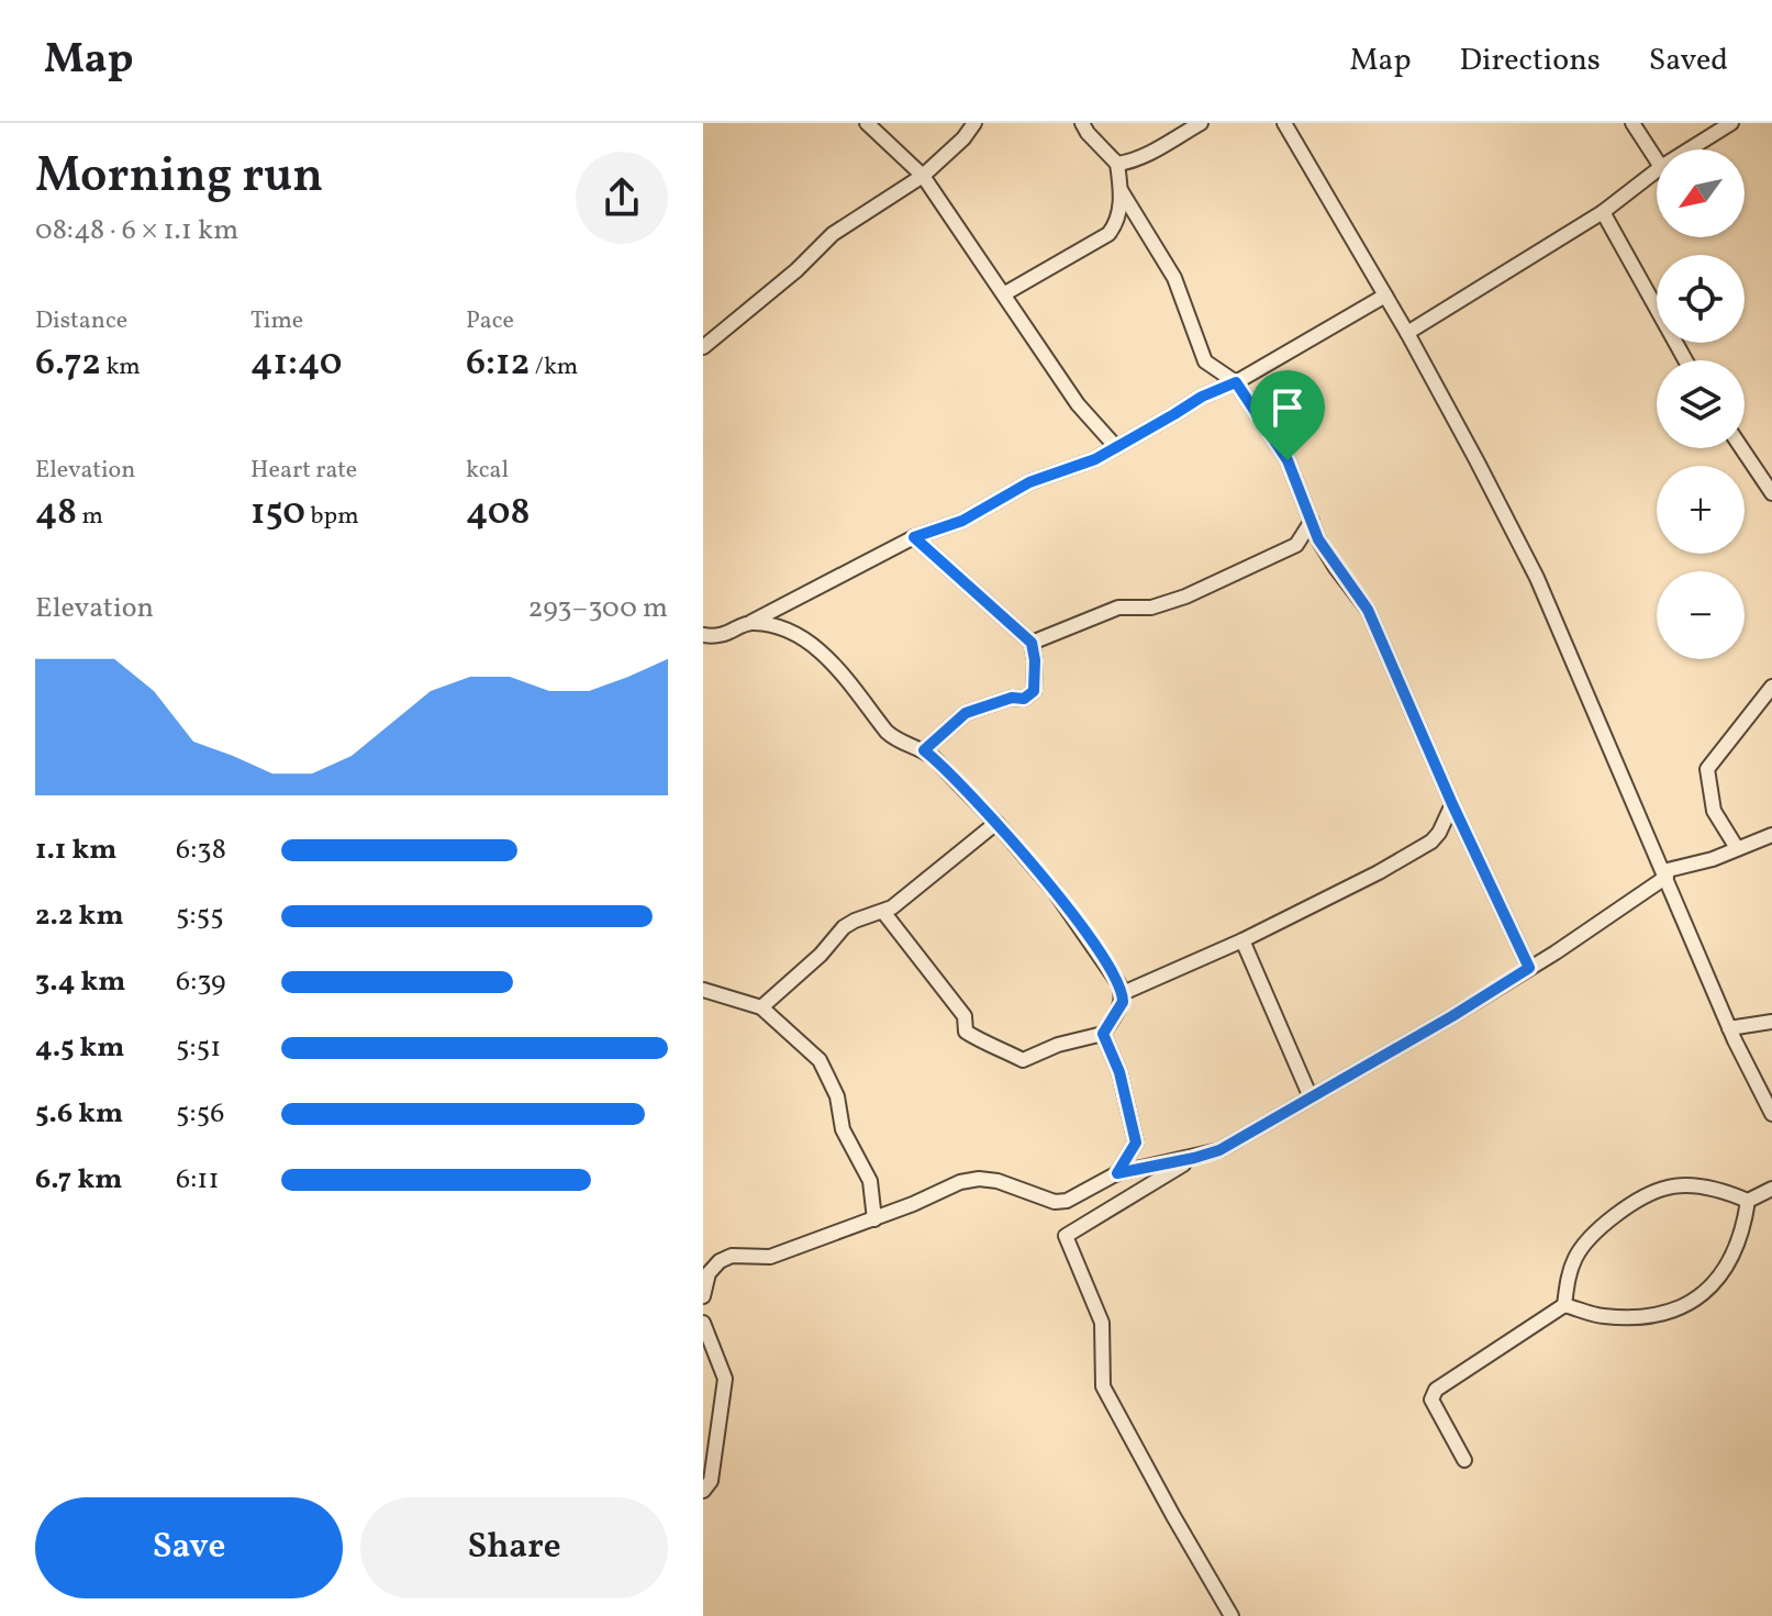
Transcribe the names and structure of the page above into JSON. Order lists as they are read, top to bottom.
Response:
{
  "north": "bottom left",
  "page": {
    "header": "Map",
    "nav": ["Map", "Directions", "Saved"],
    "heading": ["Morning run", "08:48 · 6 × 1.1 km"],
    "map_buttons": ["+", "−"],
    "stats": [
      ["Distance", "6.72 km"],
      ["Time", "41:40"],
      ["Pace", "6:12 /km"],
      ["Elevation", "48 m"],
      ["Heart rate", "150 bpm"],
      ["kcal", "408"]
    ],
    "chart": ["Elevation", "293–300 m"],
    "list": [
      {
        "name": "1.1 km",
        "note": "6:38"
      },
      {
        "name": "2.2 km",
        "note": "5:55"
      },
      {
        "name": "3.4 km",
        "note": "6:39"
      },
      {
        "name": "4.5 km",
        "note": "5:51"
      },
      {
        "name": "5.6 km",
        "note": "5:56"
      },
      {
        "name": "6.7 km",
        "note": "6:11"
      }
    ],
    "buttons": ["Save", "Share"]
  }
}
